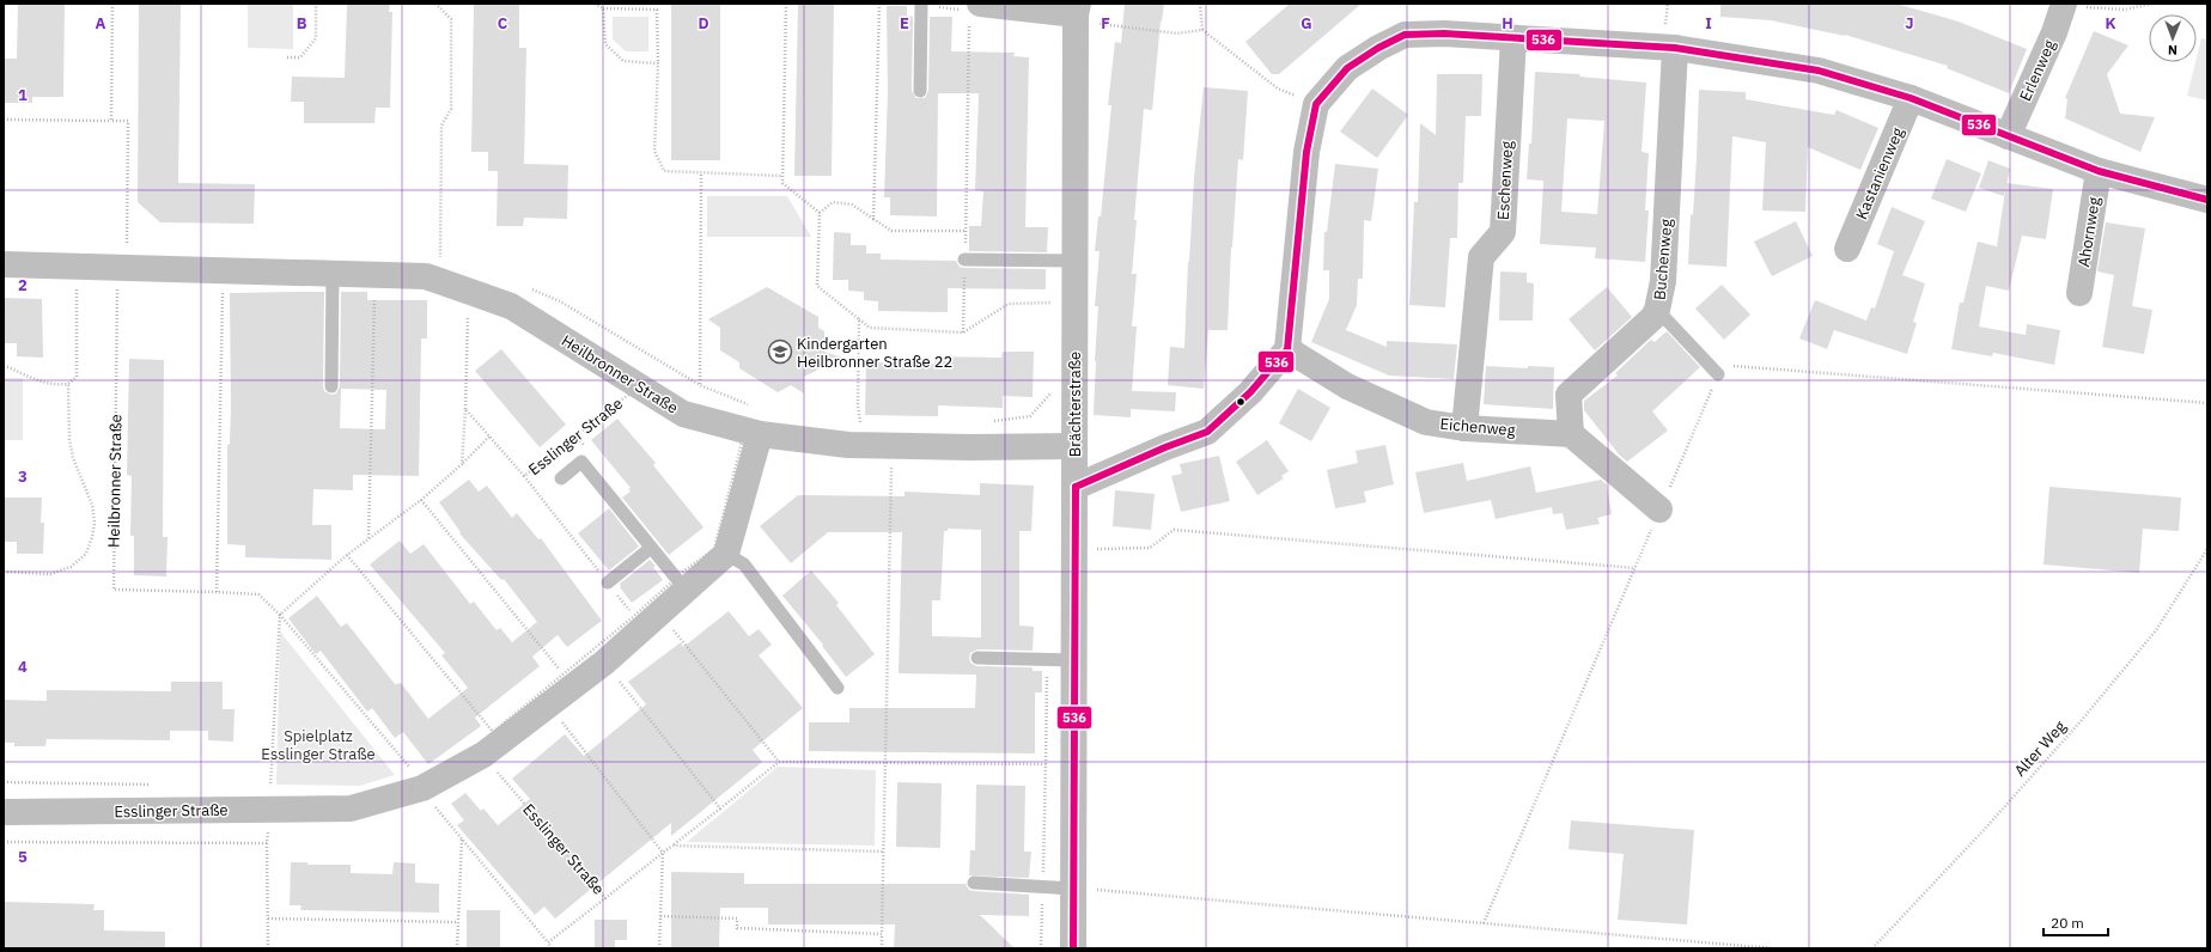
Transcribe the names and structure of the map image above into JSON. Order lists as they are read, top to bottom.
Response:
{
  "streets": {
    "street": [
      "Erlenweg",
      "Kastanienweg",
      "Eschenweg",
      "Ahornweg",
      "Buchenweg",
      "Heilbronner Straße",
      "Brächterstraße",
      "Eichenweg",
      "Esslinger Straße"
    ],
    "path": ["Alter Weg"]
  },
  "crossings": [
    ["Eschenweg", "Eichenweg"],
    ["Buchenweg", "Eichenweg"],
    ["Heilbronner Straße", "Brächterstraße"],
    ["Heilbronner Straße", "Esslinger Straße"]
  ],
  "parks": ["Spielplatz Esslinger Straße"],
  "places": {
    "school or university": ["Kindergarten Heilbronner Straße 22"]
  },
  "lines": ["transit line 536"],
  "scale_bar": "20 m",
  "north": "bottom",
  "grid": {
    "columns": [
      "A",
      "B",
      "C",
      "D",
      "E",
      "F",
      "G",
      "H",
      "I",
      "J",
      "K"
    ],
    "rows": [
      "1",
      "2",
      "3",
      "4",
      "5"
    ]
  }
}
